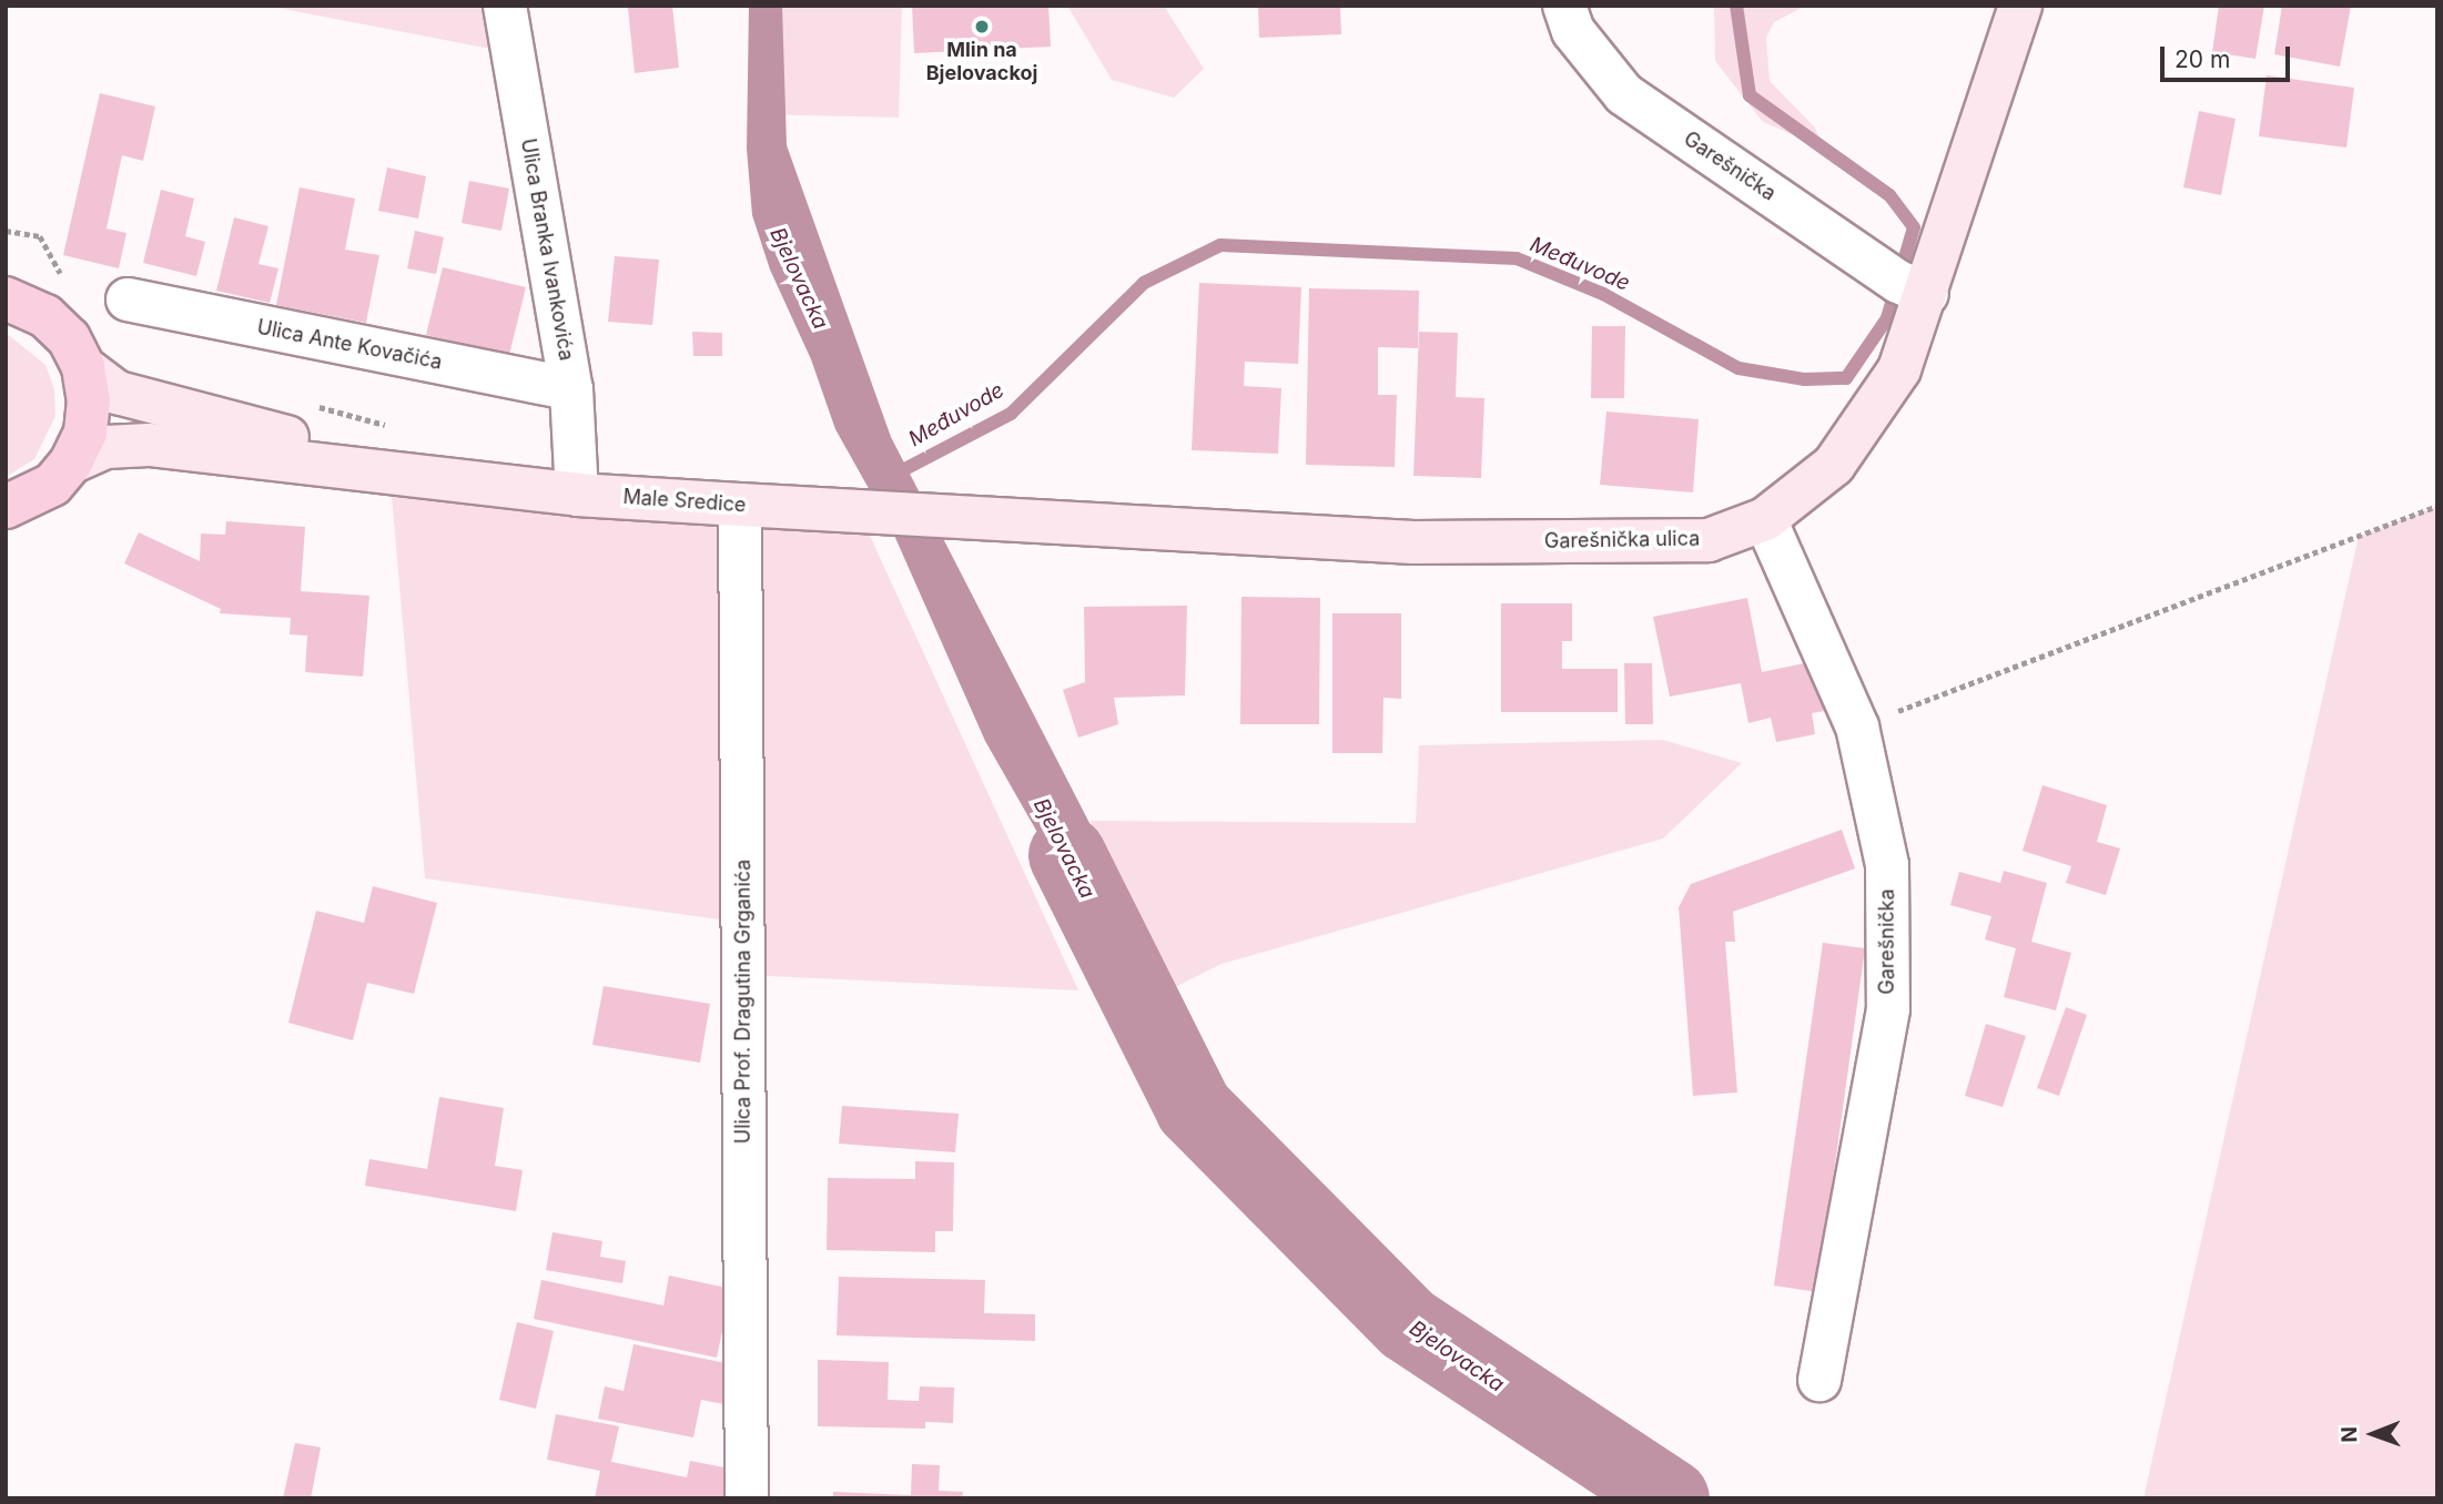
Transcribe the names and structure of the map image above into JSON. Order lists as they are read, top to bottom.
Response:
{
  "streets": {
    "main road": ["Male Sredice", "Garešnička ulica"],
    "street": [
      "Garešnička",
      "Ulica Branka Ivankovića",
      "Ulica Ante Kovačića",
      "Ulica Prof. Dragutina Grganića"
    ]
  },
  "crossings": [
    ["Garešnička", "Garešnička ulica"],
    ["Ulica Branka Ivankovića", "Ulica Ante Kovačića"],
    ["Ulica Branka Ivankovića", "Male Sredice"],
    ["Male Sredice", "Garešnička ulica"],
    ["Male Sredice", "Ulica Prof. Dragutina Grganića"]
  ],
  "water": ["Međuvode", "Bjelovacka"],
  "places": ["Mlin na Bjelovackoj"],
  "scale_bar": "20 m",
  "north": "left"
}
